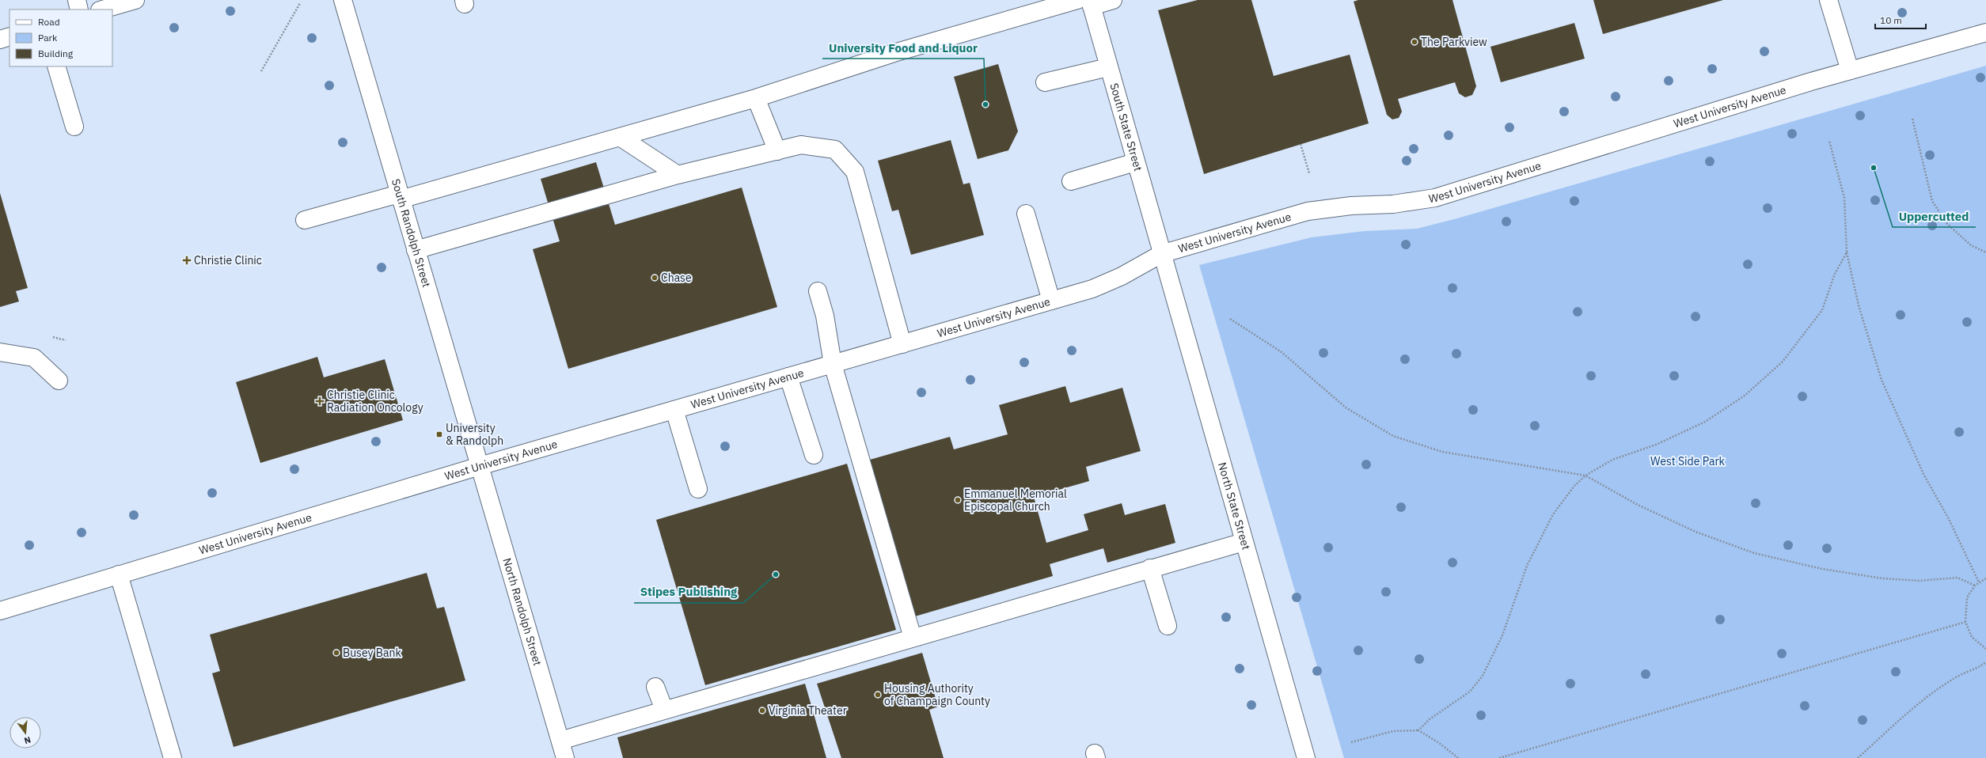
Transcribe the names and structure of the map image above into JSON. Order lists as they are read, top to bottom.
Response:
{
  "streets": {
    "main road": [
      "West University Avenue",
      "South State Street",
      "South Randolph Street",
      "North State Street",
      "North Randolph Street"
    ]
  },
  "crossings": [
    ["West University Avenue", "South State Street"],
    ["West University Avenue", "South Randolph Street"],
    ["West University Avenue", "North State Street"],
    ["West University Avenue", "North Randolph Street"],
    ["South State Street", "North State Street"],
    ["South Randolph Street", "North Randolph Street"]
  ],
  "parks": ["West Side Park"],
  "places": {
    "other": [
      "The Parkview",
      "University Food and Liquor",
      "Uppercutted",
      "Chase",
      "Emmanuel Memorial Episcopal Church",
      "Stipes Publishing",
      "Busey Bank",
      "Housing Authority of Champaign County",
      "Virginia Theater"
    ],
    "health": ["Christie Clinic", "Christie Clinic Radiation Oncology"],
    "transit": ["University & Randolph"]
  },
  "legend": ["Road", "Park", "Building"],
  "scale_bar": "10 m",
  "north": "bottom"
}
